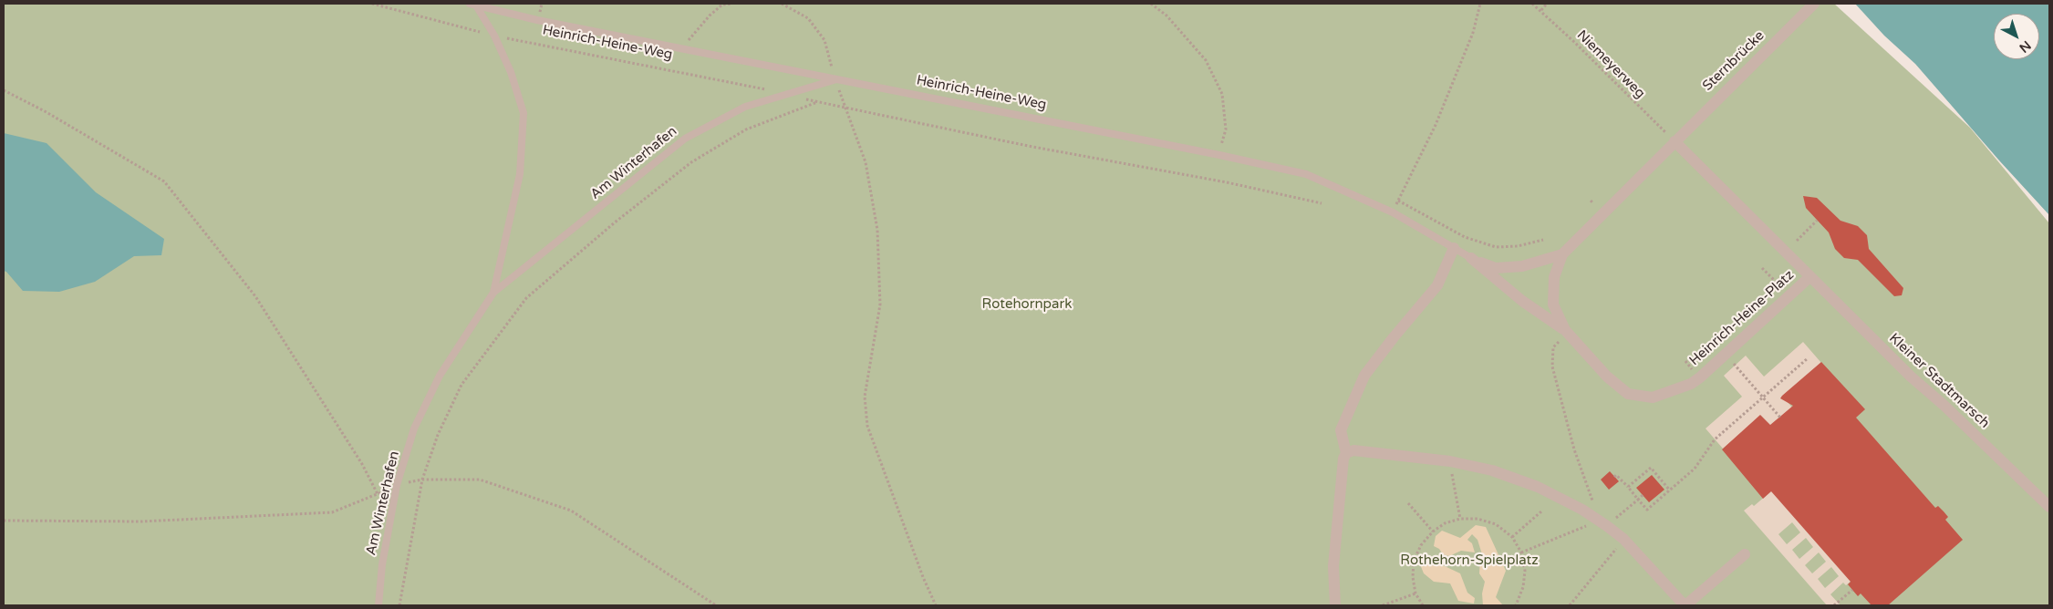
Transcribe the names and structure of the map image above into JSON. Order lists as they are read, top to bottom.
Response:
{
  "streets": {
    "street": [
      "Heinrich-Heine-Weg",
      "Sternbrücke",
      "Heinrich-Heine-Platz",
      "Kleiner Stadtmarsch"
    ],
    "lane": ["Am Winterhafen"],
    "path": ["Niemeyerweg"]
  },
  "crossings": [
    ["Heinrich-Heine-Weg", "Am Winterhafen"],
    ["Heinrich-Heine-Weg", "Heinrich-Heine-Platz"],
    ["Sternbrücke", "Niemeyerweg"],
    ["Sternbrücke", "Heinrich-Heine-Platz"],
    ["Niemeyerweg", "Heinrich-Heine-Platz"],
    ["Heinrich-Heine-Platz", "Kleiner Stadtmarsch"]
  ],
  "parks": ["Rotehornpark", "Rothehorn-Spielplatz"],
  "north": "bottom right"
}
